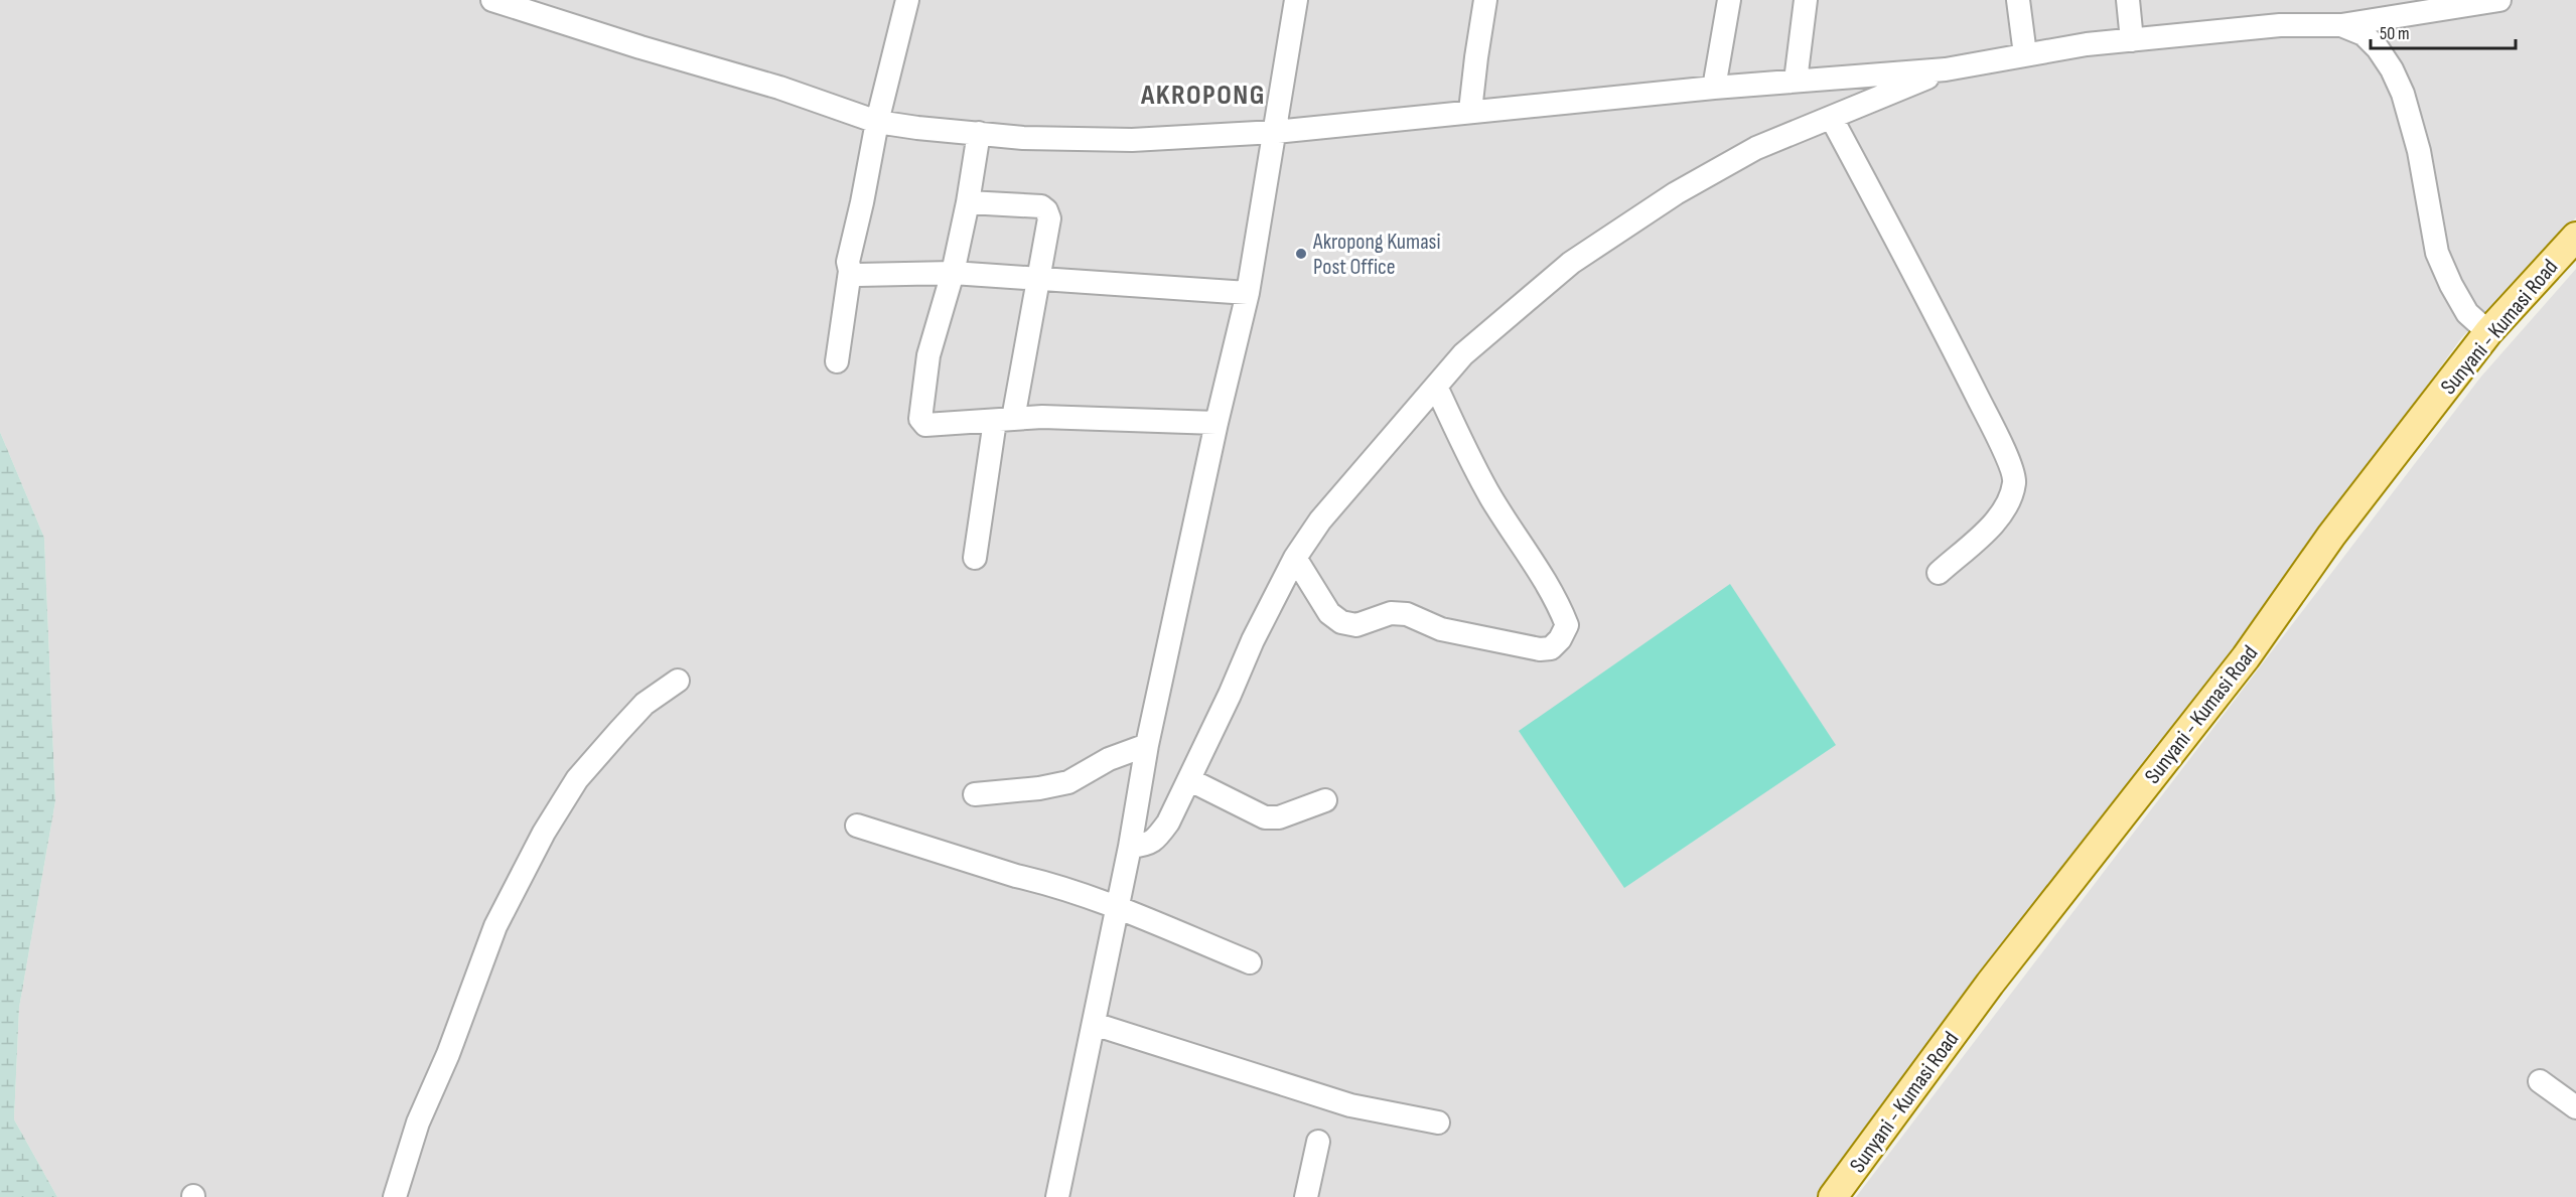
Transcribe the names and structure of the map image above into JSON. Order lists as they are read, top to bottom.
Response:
{
  "streets": {
    "main road": ["Sunyani - Kumasi Road"]
  },
  "districts": ["AKROPONG"],
  "places": ["Akropong Kumasi Post Office"],
  "scale_bar": "50 m"
}
